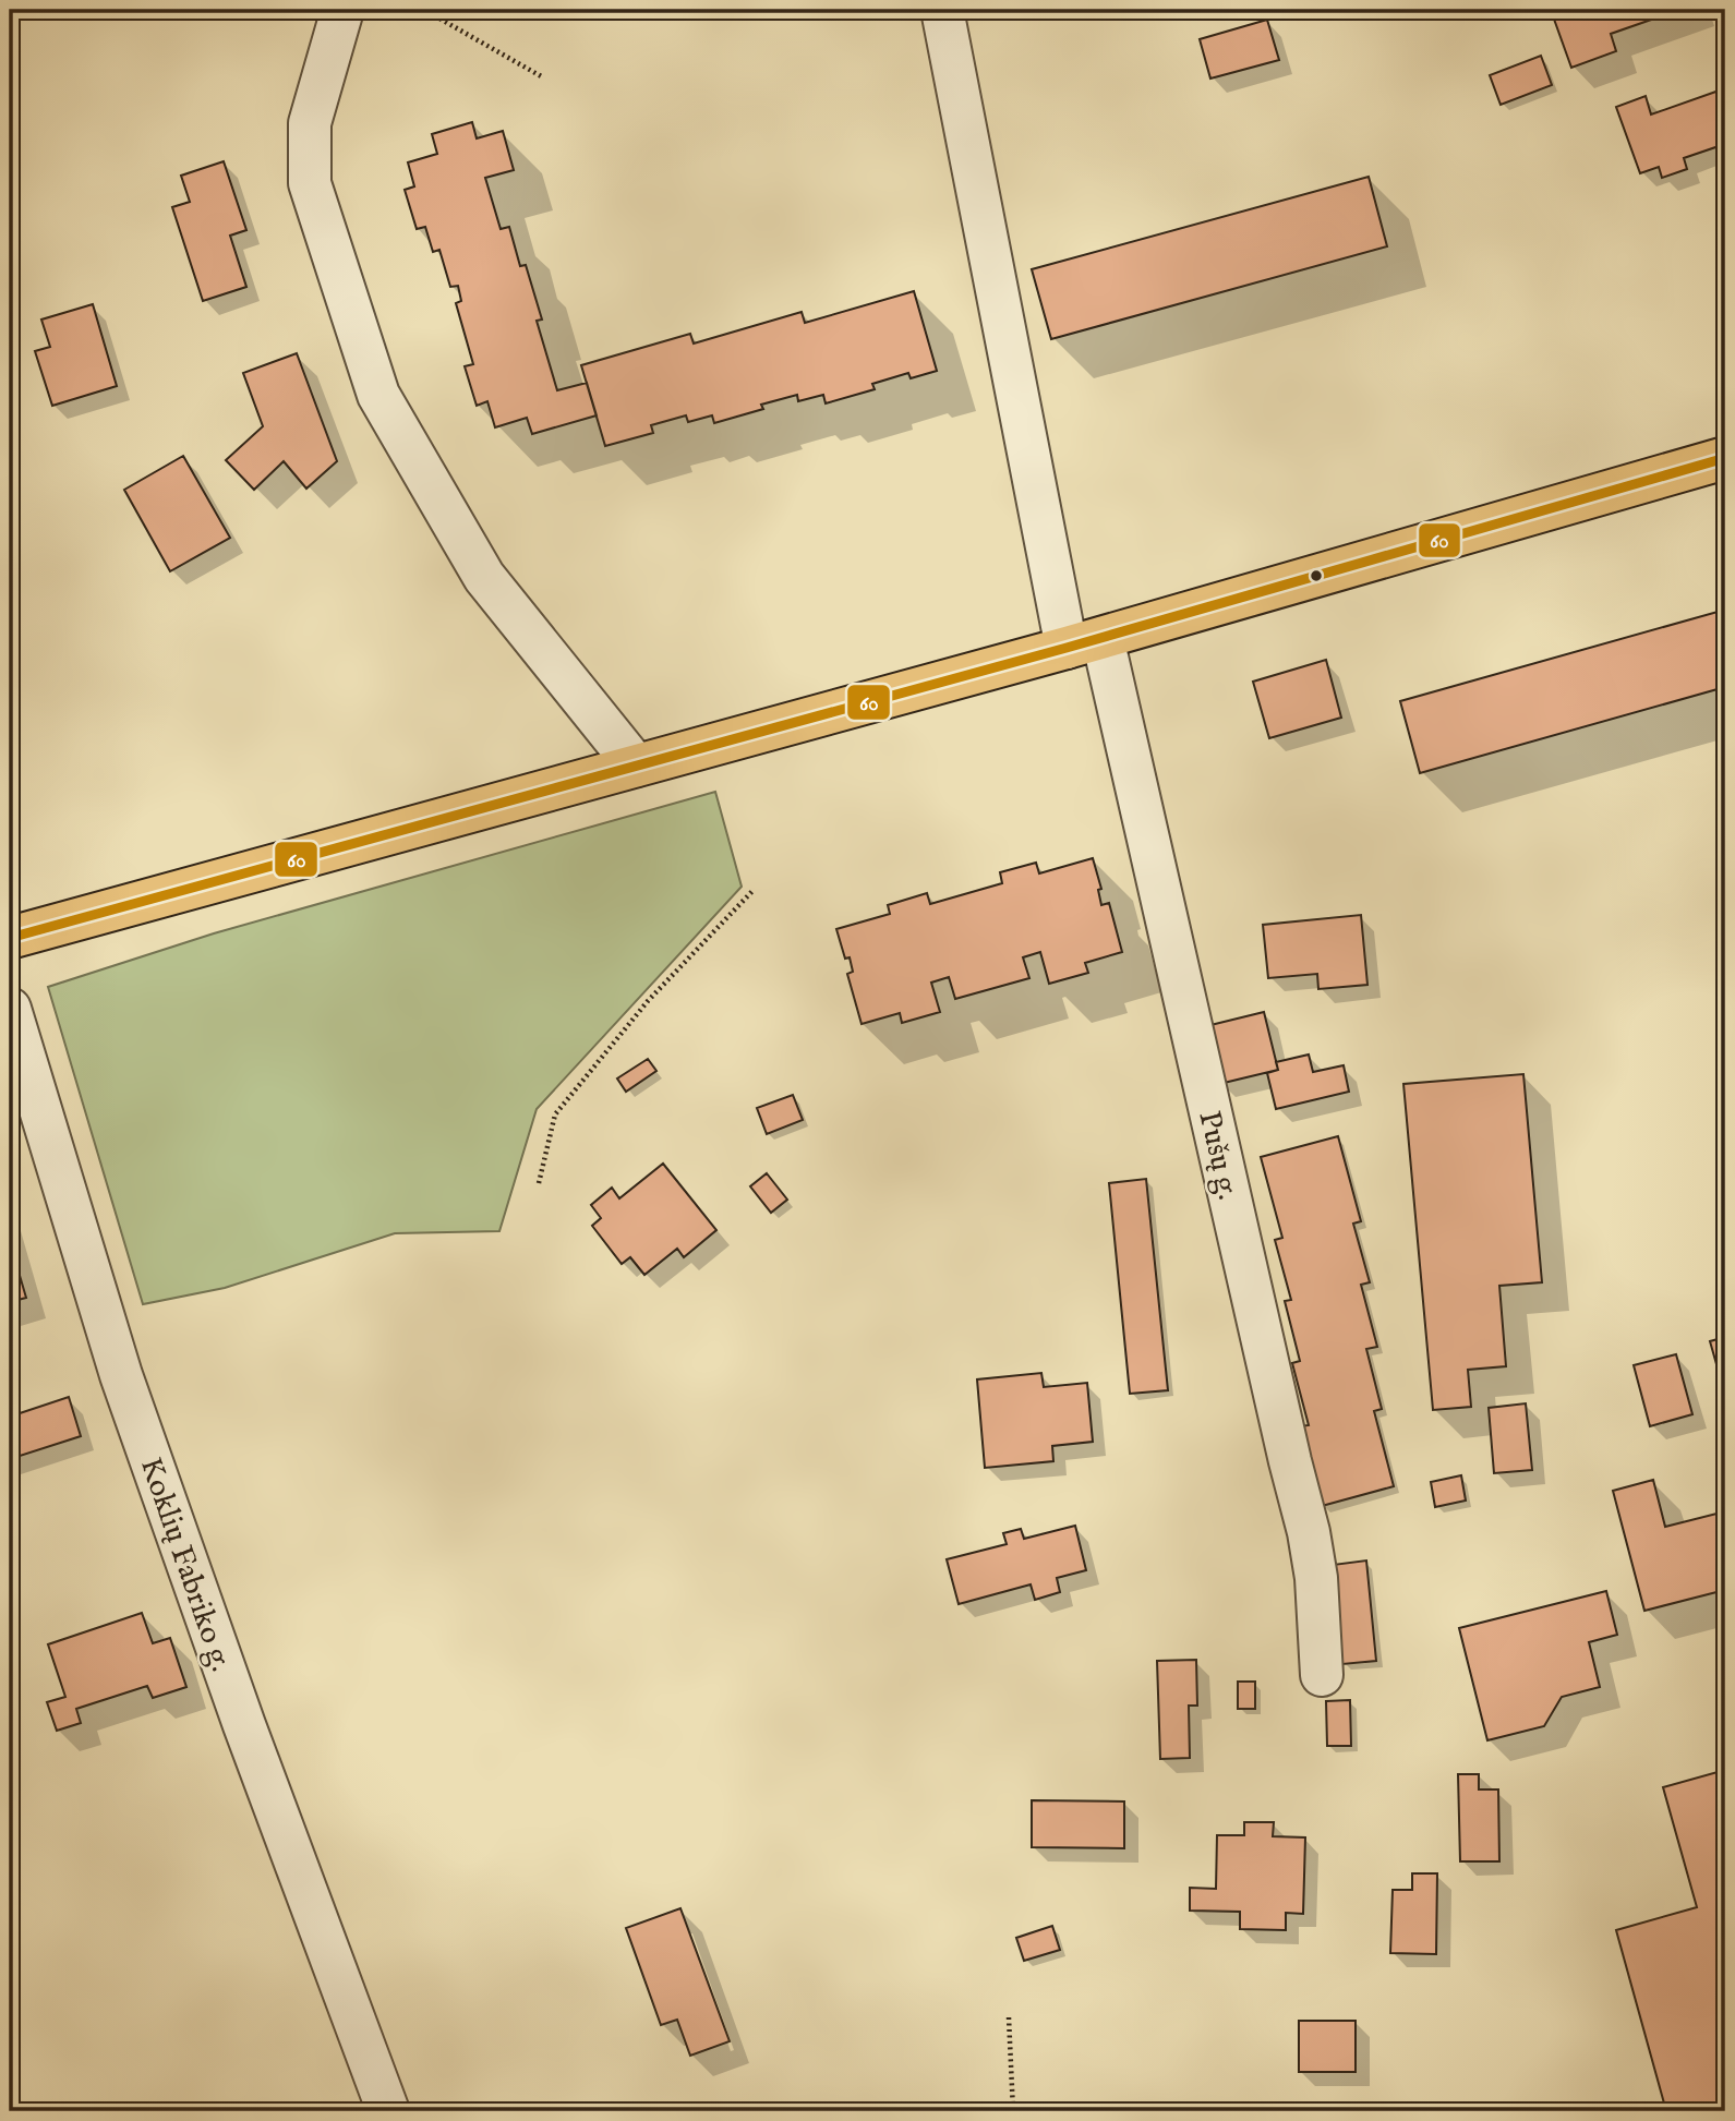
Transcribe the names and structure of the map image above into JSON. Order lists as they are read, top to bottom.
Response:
{
  "streets": {
    "street": ["Pušų g.", "Koklių Fabriko g."]
  },
  "lines": ["transit line 60"]
}
